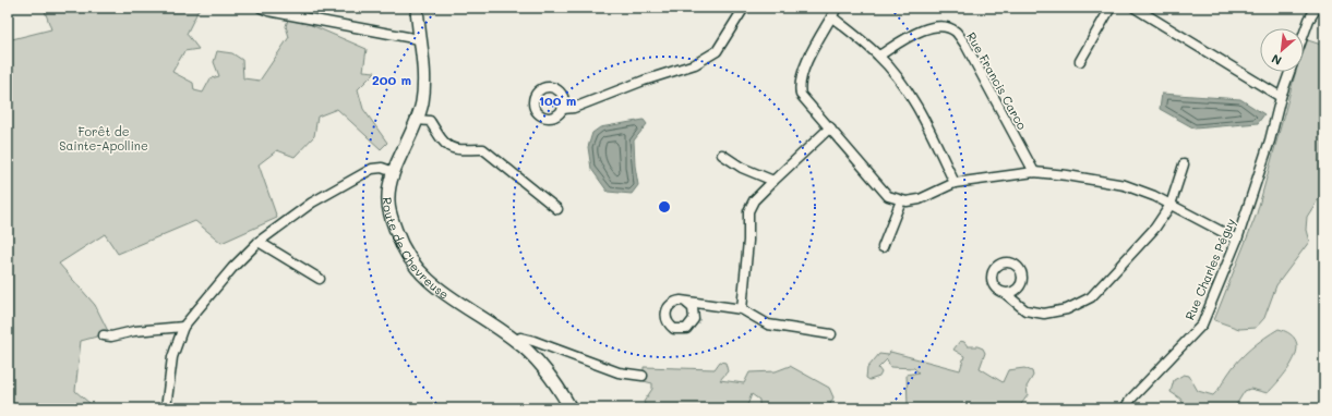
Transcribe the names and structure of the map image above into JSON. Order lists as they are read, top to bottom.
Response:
{
  "streets": {
    "street": ["Rue Francis Carco", "Route de Chevreuse", "Rue Charles Péguy"]
  },
  "parks": ["Forêt de Sainte-Apolline"],
  "north": "bottom left",
  "rings": ["200 m", "100 m"]
}
